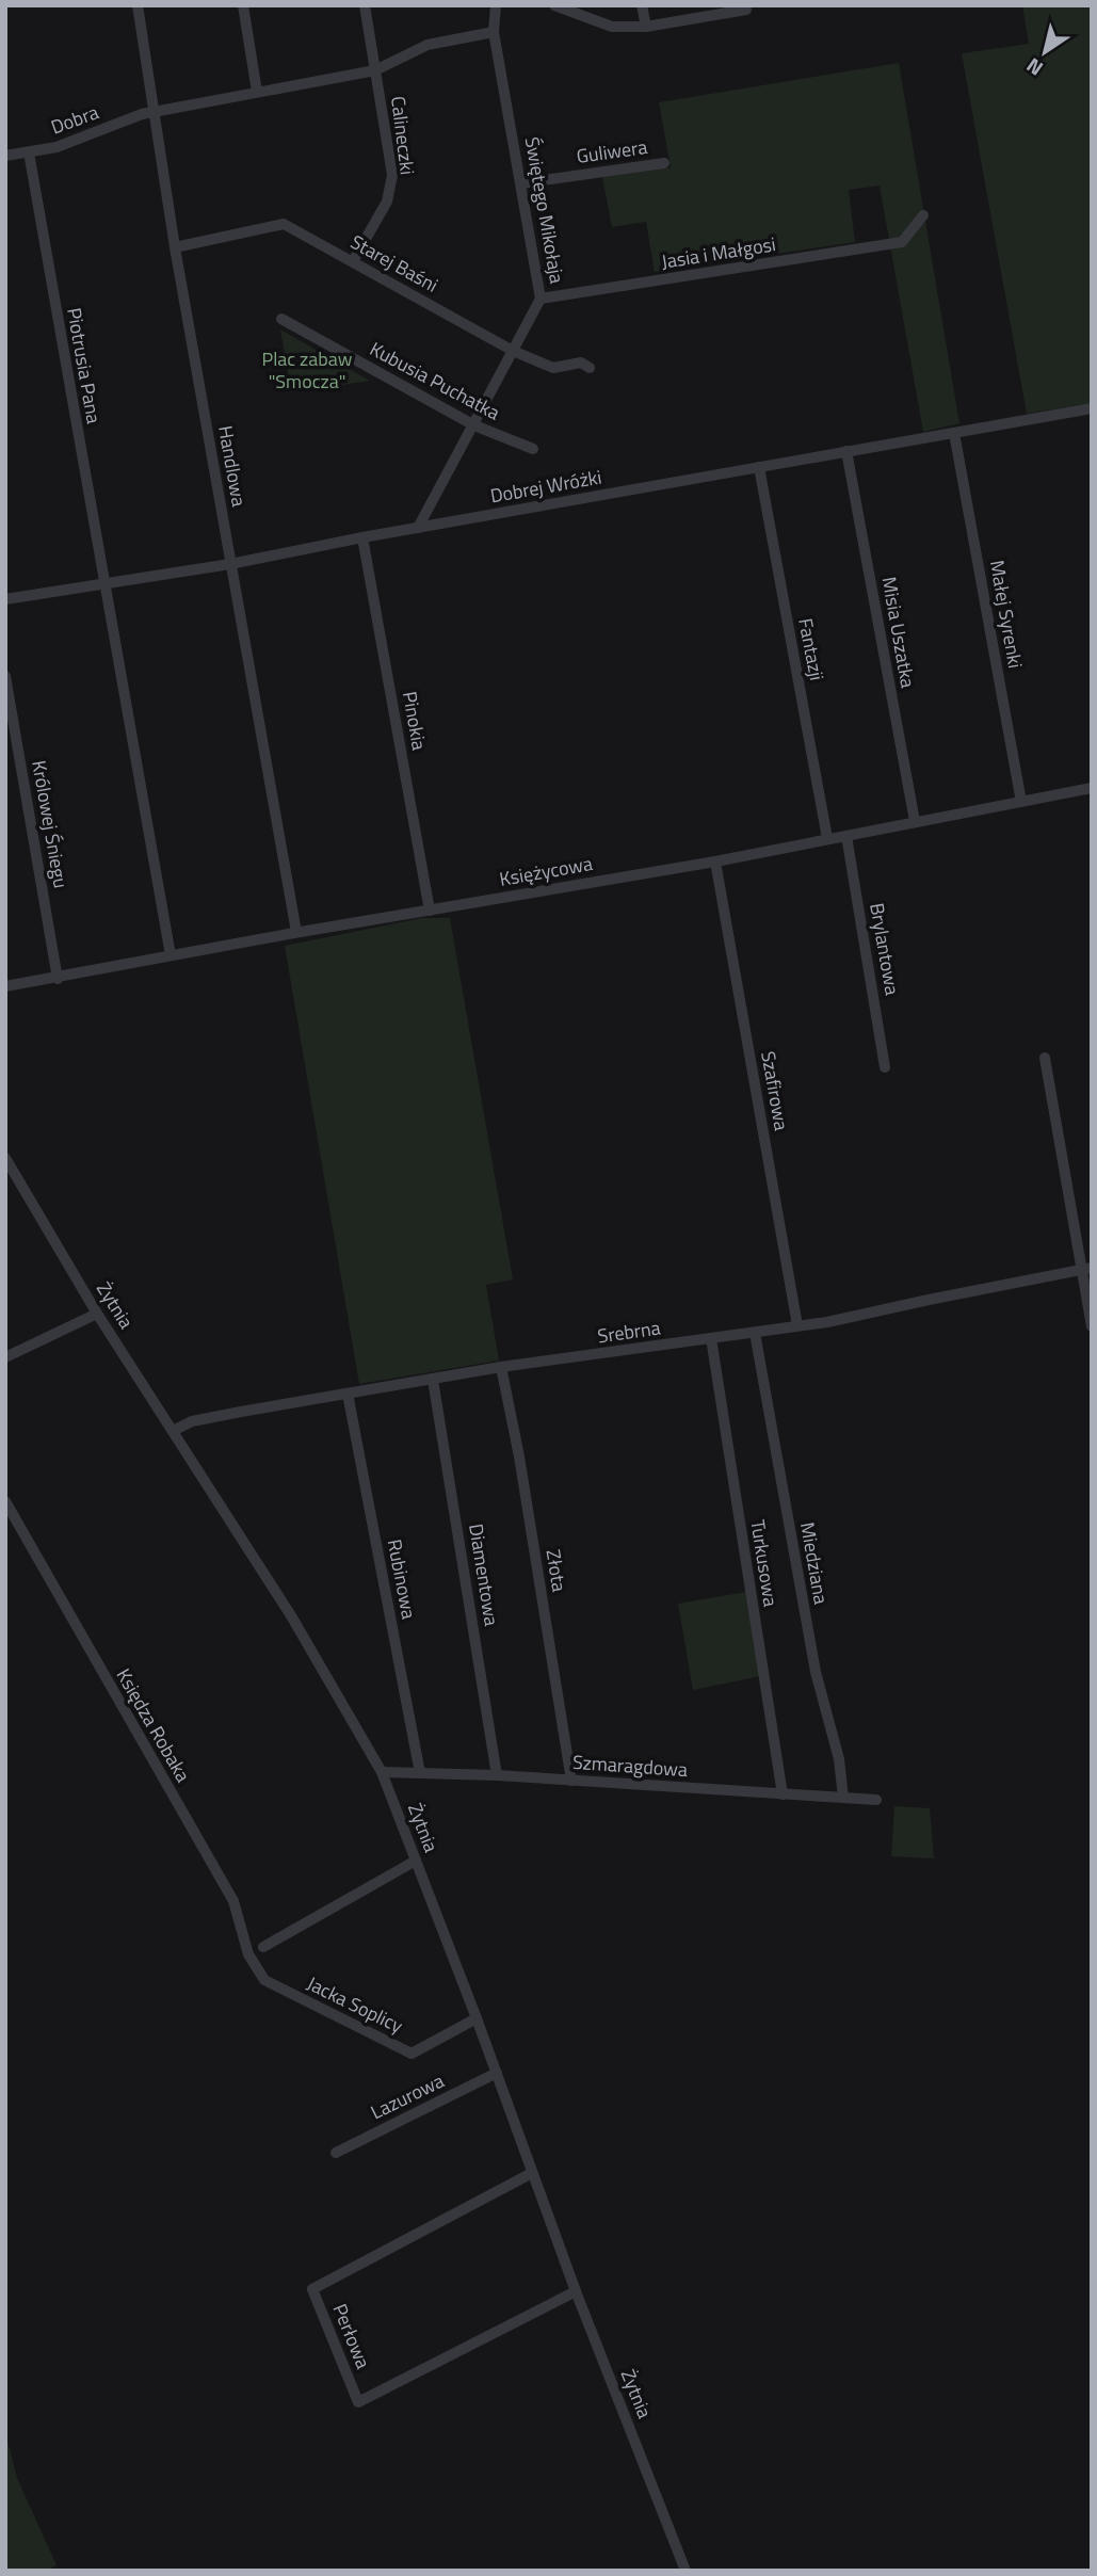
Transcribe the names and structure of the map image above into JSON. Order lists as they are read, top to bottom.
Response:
{
  "streets": {
    "street": [
      "Dobra",
      "Calineczki",
      "Guliwera",
      "Świętego Mikołaja",
      "Jasia i Małgosi",
      "Starej Baśni",
      "Piotrusia Pana",
      "Kubusia Puchatka",
      "Handlowa",
      "Dobrej Wróżki",
      "Małej Syrenki",
      "Misia Uszatka",
      "Fantazji",
      "Pinokia",
      "Królowej Śniegu",
      "Księżycowa",
      "Brylantowa",
      "Szafirowa",
      "Żytnia",
      "Srebrna",
      "Turkusowa",
      "Miedziana",
      "Złota",
      "Diamentowa",
      "Rubinowa",
      "Księdza Robaka",
      "Szmaragdowa",
      "Jacka Soplicy",
      "Lazurowa",
      "Perłowa"
    ]
  },
  "crossings": [
    ["Dobra", "Calineczki"],
    ["Dobra", "Świętego Mikołaja"],
    ["Dobra", "Piotrusia Pana"],
    ["Dobra", "Handlowa"],
    ["Calineczki", "Starej Baśni"],
    ["Guliwera", "Świętego Mikołaja"],
    ["Świętego Mikołaja", "Jasia i Małgosi"],
    ["Świętego Mikołaja", "Starej Baśni"],
    ["Świętego Mikołaja", "Kubusia Puchatka"],
    ["Świętego Mikołaja", "Dobrej Wróżki"],
    ["Starej Baśni", "Handlowa"],
    ["Piotrusia Pana", "Dobrej Wróżki"],
    ["Piotrusia Pana", "Księżycowa"],
    ["Handlowa", "Dobrej Wróżki"],
    ["Handlowa", "Księżycowa"],
    ["Dobrej Wróżki", "Małej Syrenki"],
    ["Dobrej Wróżki", "Misia Uszatka"],
    ["Dobrej Wróżki", "Fantazji"],
    ["Dobrej Wróżki", "Pinokia"],
    ["Małej Syrenki", "Księżycowa"],
    ["Misia Uszatka", "Księżycowa"],
    ["Fantazji", "Księżycowa"],
    ["Pinokia", "Księżycowa"],
    ["Królowej Śniegu", "Księżycowa"],
    ["Księżycowa", "Brylantowa"],
    ["Księżycowa", "Szafirowa"],
    ["Szafirowa", "Srebrna"],
    ["Żytnia", "Srebrna"],
    ["Żytnia", "Szmaragdowa"],
    ["Żytnia", "Jacka Soplicy"],
    ["Żytnia", "Lazurowa"],
    ["Żytnia", "Perłowa"],
    ["Srebrna", "Turkusowa"],
    ["Srebrna", "Miedziana"],
    ["Srebrna", "Złota"],
    ["Srebrna", "Diamentowa"],
    ["Srebrna", "Rubinowa"],
    ["Turkusowa", "Szmaragdowa"],
    ["Miedziana", "Szmaragdowa"],
    ["Złota", "Szmaragdowa"],
    ["Diamentowa", "Szmaragdowa"],
    ["Rubinowa", "Szmaragdowa"],
    ["Księdza Robaka", "Jacka Soplicy"]
  ],
  "parks": ["Plac zabaw \"Smocza\""],
  "north": "bottom left"
}
